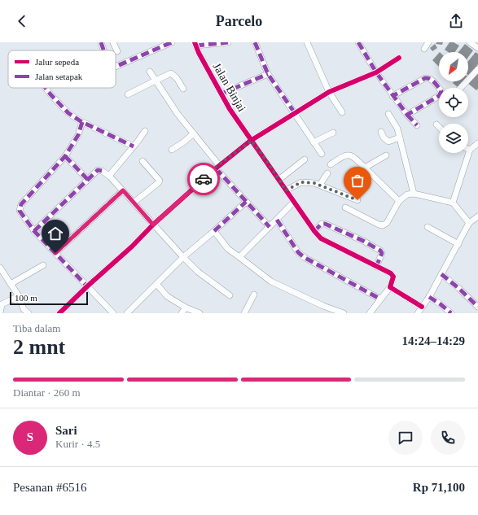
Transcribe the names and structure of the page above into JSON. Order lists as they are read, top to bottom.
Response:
{
  "streets": {
    "street": ["Jalan Binjai"]
  },
  "legend": ["Jalur sepeda", "Jalan setapak"],
  "scale_bar": "100 m",
  "north": "bottom left",
  "page": {
    "header": "Parcelo",
    "scale": "100 m",
    "heading": ["2 mnt", "Tiba dalam", "14:24–14:29"],
    "panel": [
      "Sari",
      "Kurir · 4.5",
      "Pesanan #6516",
      "Rp 71,100"
    ],
    "bar": "Diantar · 260 m",
    "round": "S"
  }
}
